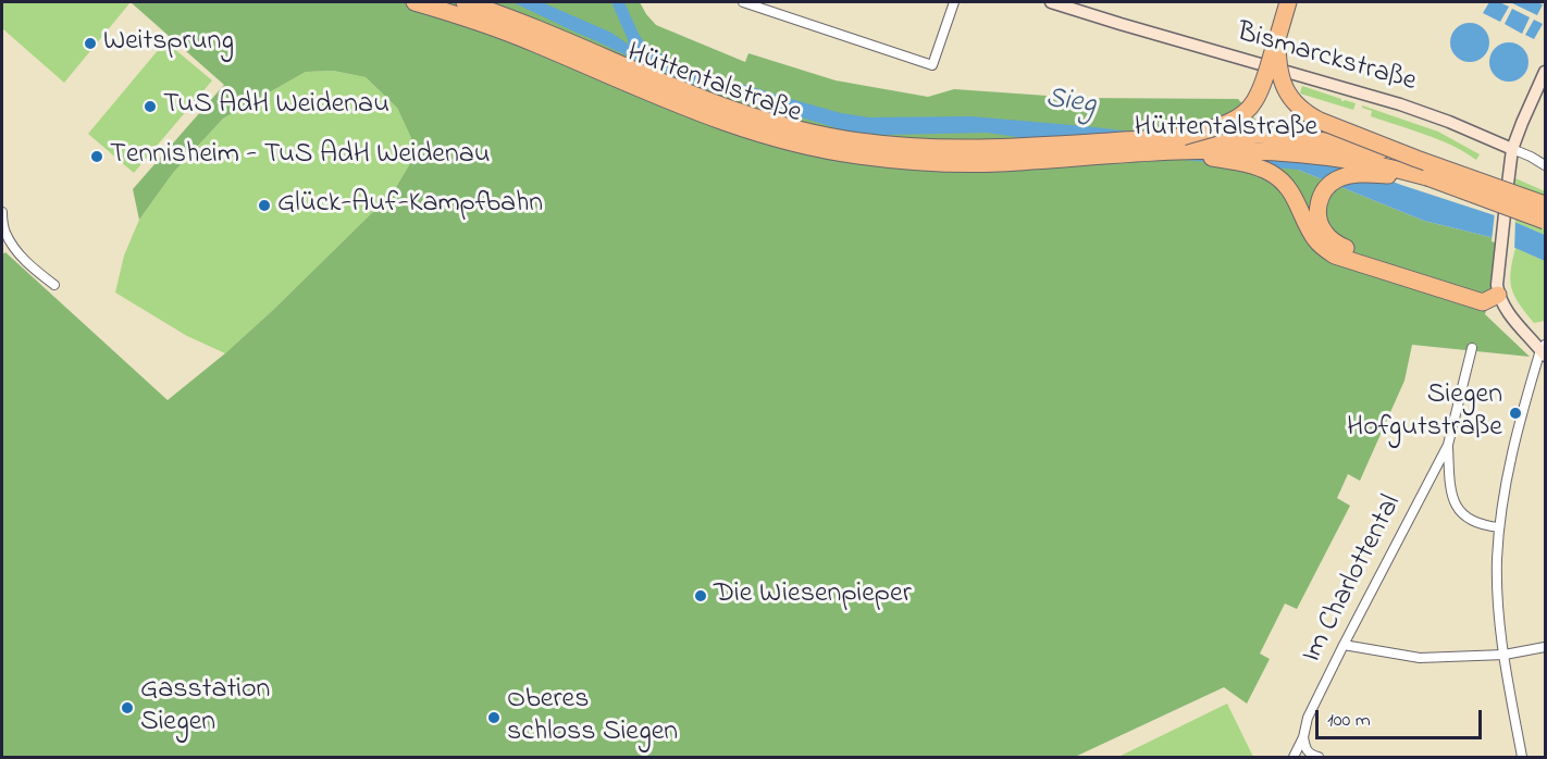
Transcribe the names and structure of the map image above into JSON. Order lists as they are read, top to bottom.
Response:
{
  "streets": {
    "highway": ["Hüttentalstraße"],
    "street": ["Bismarckstraße", "Im Charlottental"]
  },
  "water": ["Sieg"],
  "places": [
    "Weitsprung",
    "TuS AdH Weidenau",
    "Tennisheim - TuS AdH Weidenau",
    "Glück-Auf-Kampfbahn",
    "Siegen Hofgutstraße",
    "Die Wiesenpieper",
    "Gasstation Siegen",
    "Oberes schloss Siegen"
  ],
  "scale_bar": "100 m"
}
